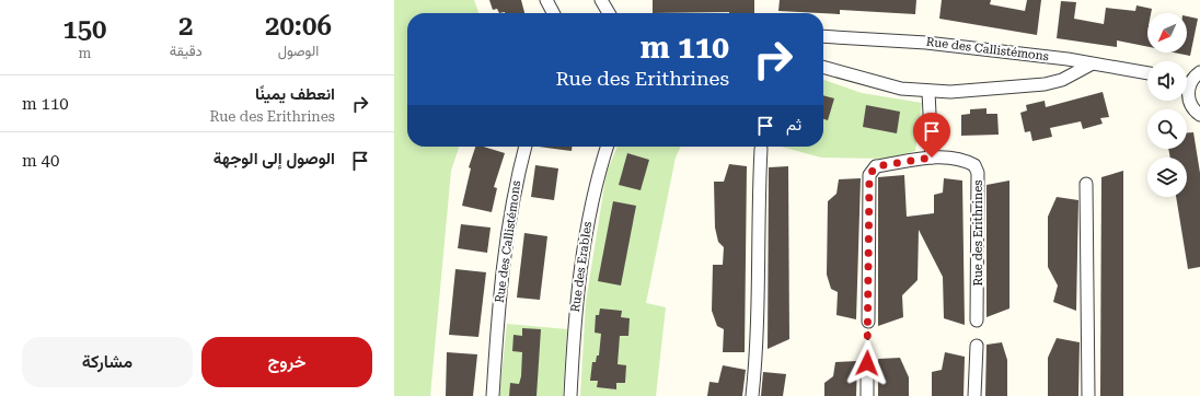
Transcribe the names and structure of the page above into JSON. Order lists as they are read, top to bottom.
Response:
{
  "streets": {
    "street": ["Rue des Callistémons", "Rue des Erithrines", "Rue des Erables"]
  },
  "north": "bottom left",
  "page": {
    "eta": [
      "20:06",
      "الوصول",
      "2",
      "دقيقة",
      "150",
      "m"
    ],
    "turn": ["110 m", "Rue des Erithrines"],
    "list": [
      {
        "name": "انعطف يمينًا",
        "note": "Rue des Erithrines",
        "value": "110 m"
      },
      {
        "name": "الوصول إلى الوجهة",
        "value": "40 m"
      }
    ],
    "then": "ثم",
    "buttons": ["خروج", "مشاركة"]
  }
}
